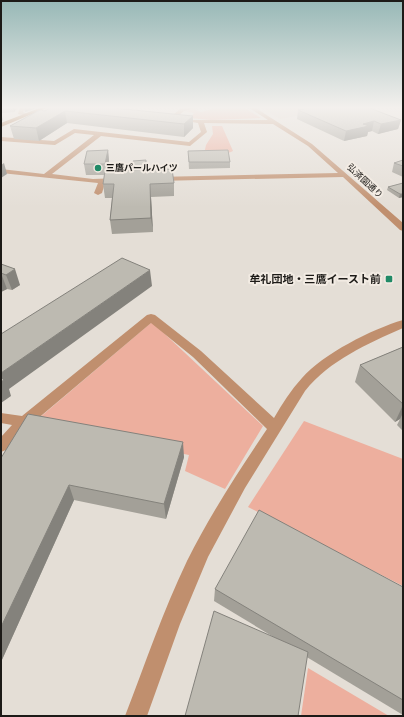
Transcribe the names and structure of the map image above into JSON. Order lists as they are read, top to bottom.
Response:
{
  "streets": {
    "street": ["弘済園通り"]
  },
  "places": {
    "other": ["三鷹パールハイツ"],
    "transit": ["牟礼団地・三鷹イースト前"]
  }
}
